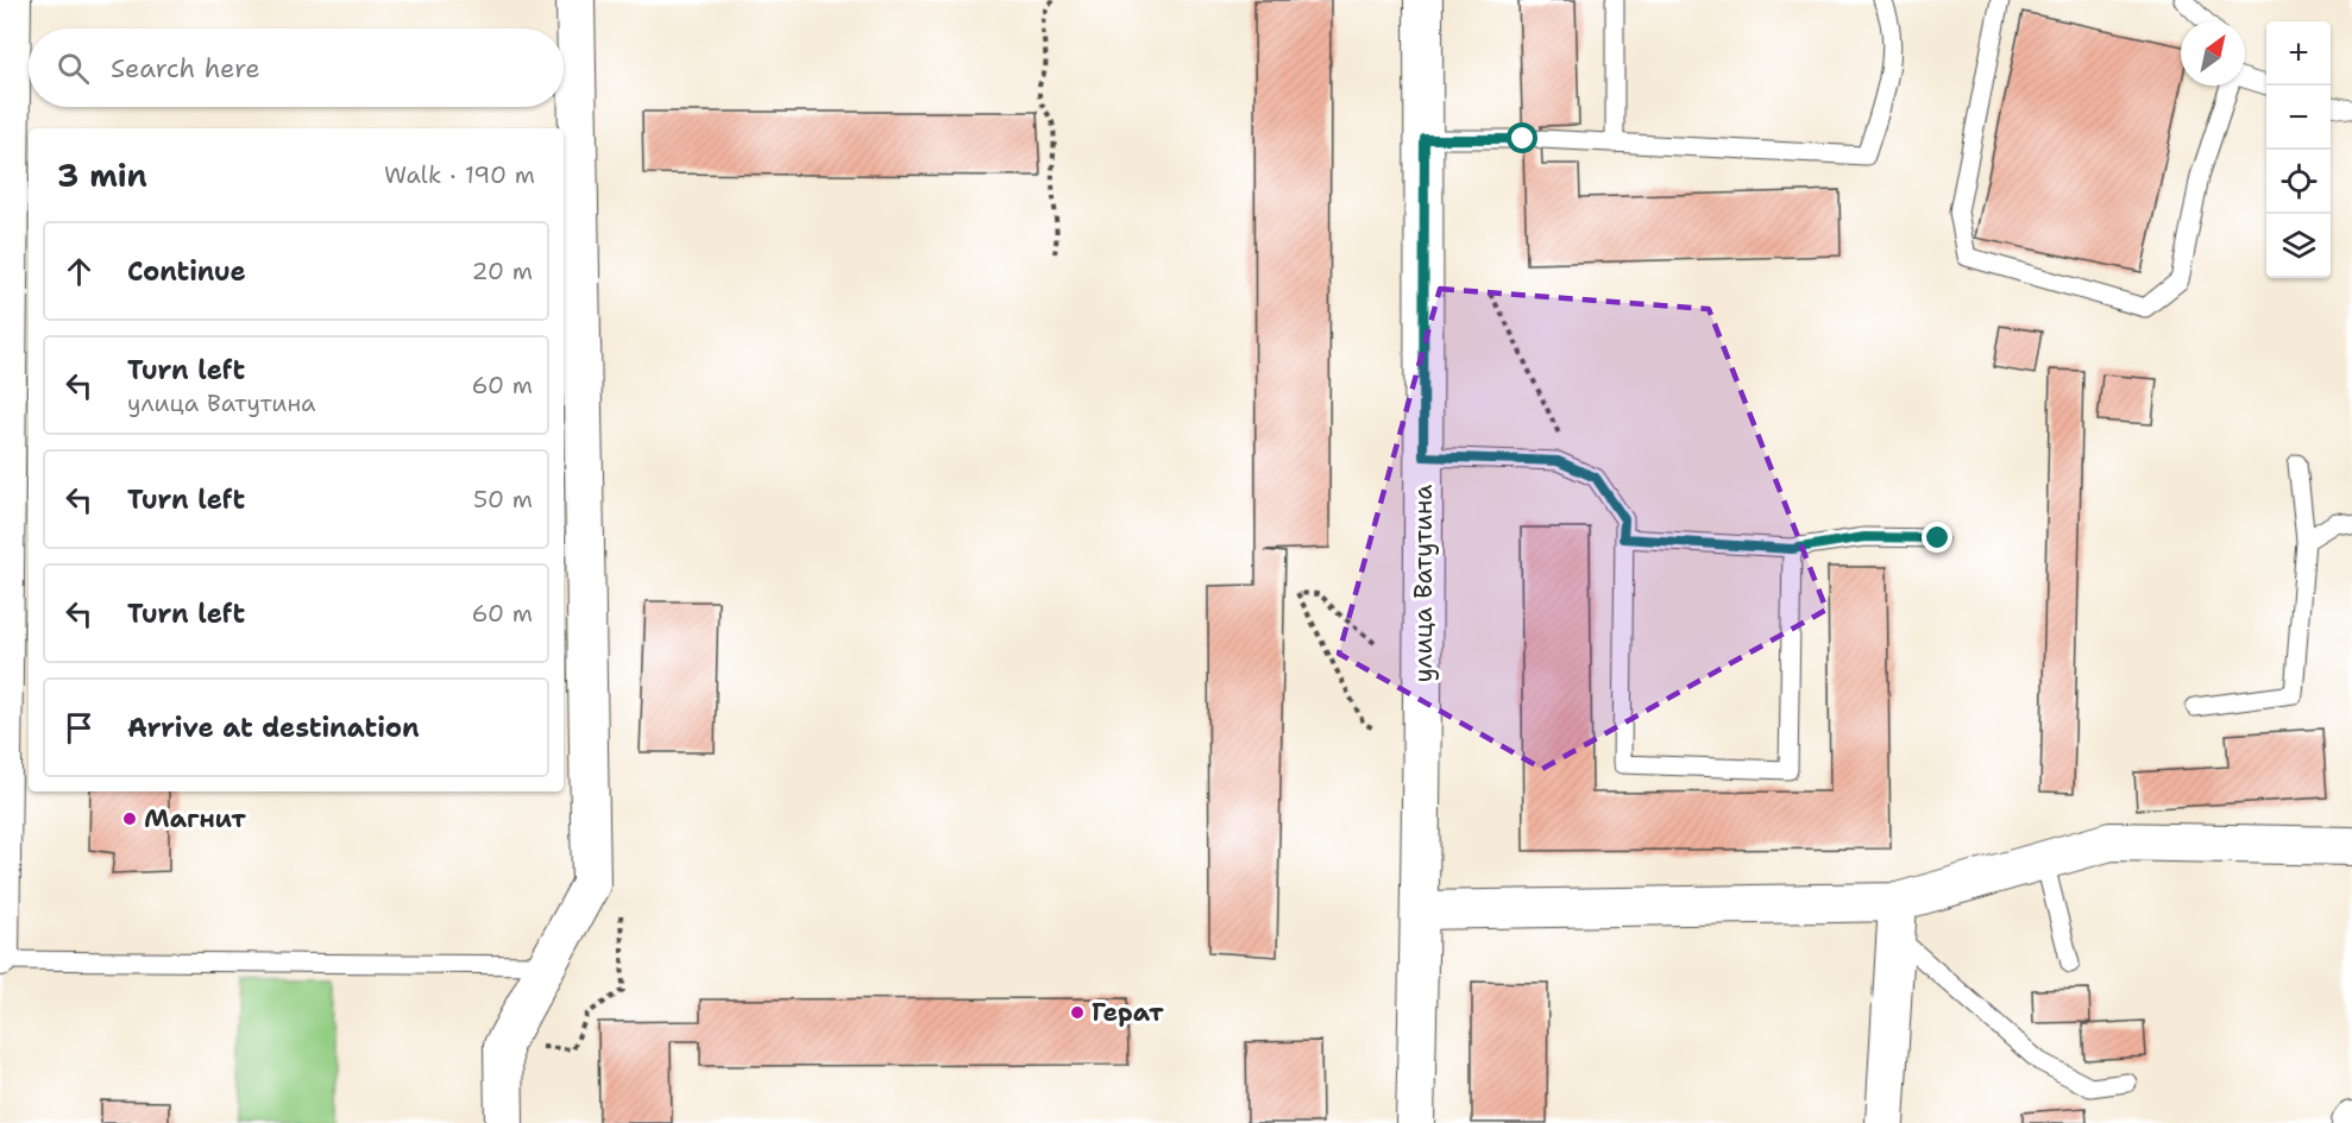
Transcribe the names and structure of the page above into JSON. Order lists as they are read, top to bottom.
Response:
{
  "streets": {
    "street": ["улица Ватутина"]
  },
  "places": ["Магнит", "Герат"],
  "north": "top right",
  "page": {
    "map_buttons": ["+", "−"],
    "search": "Search here",
    "heading": ["3 min", "Walk · 190 m"],
    "list": [
      ["Continue", "20 m"],
      ["Turn left", "улица Ватутина", "60 m"],
      ["Turn left", "50 m"],
      ["Turn left", "60 m"],
      "Arrive at destination"
    ]
  }
}
